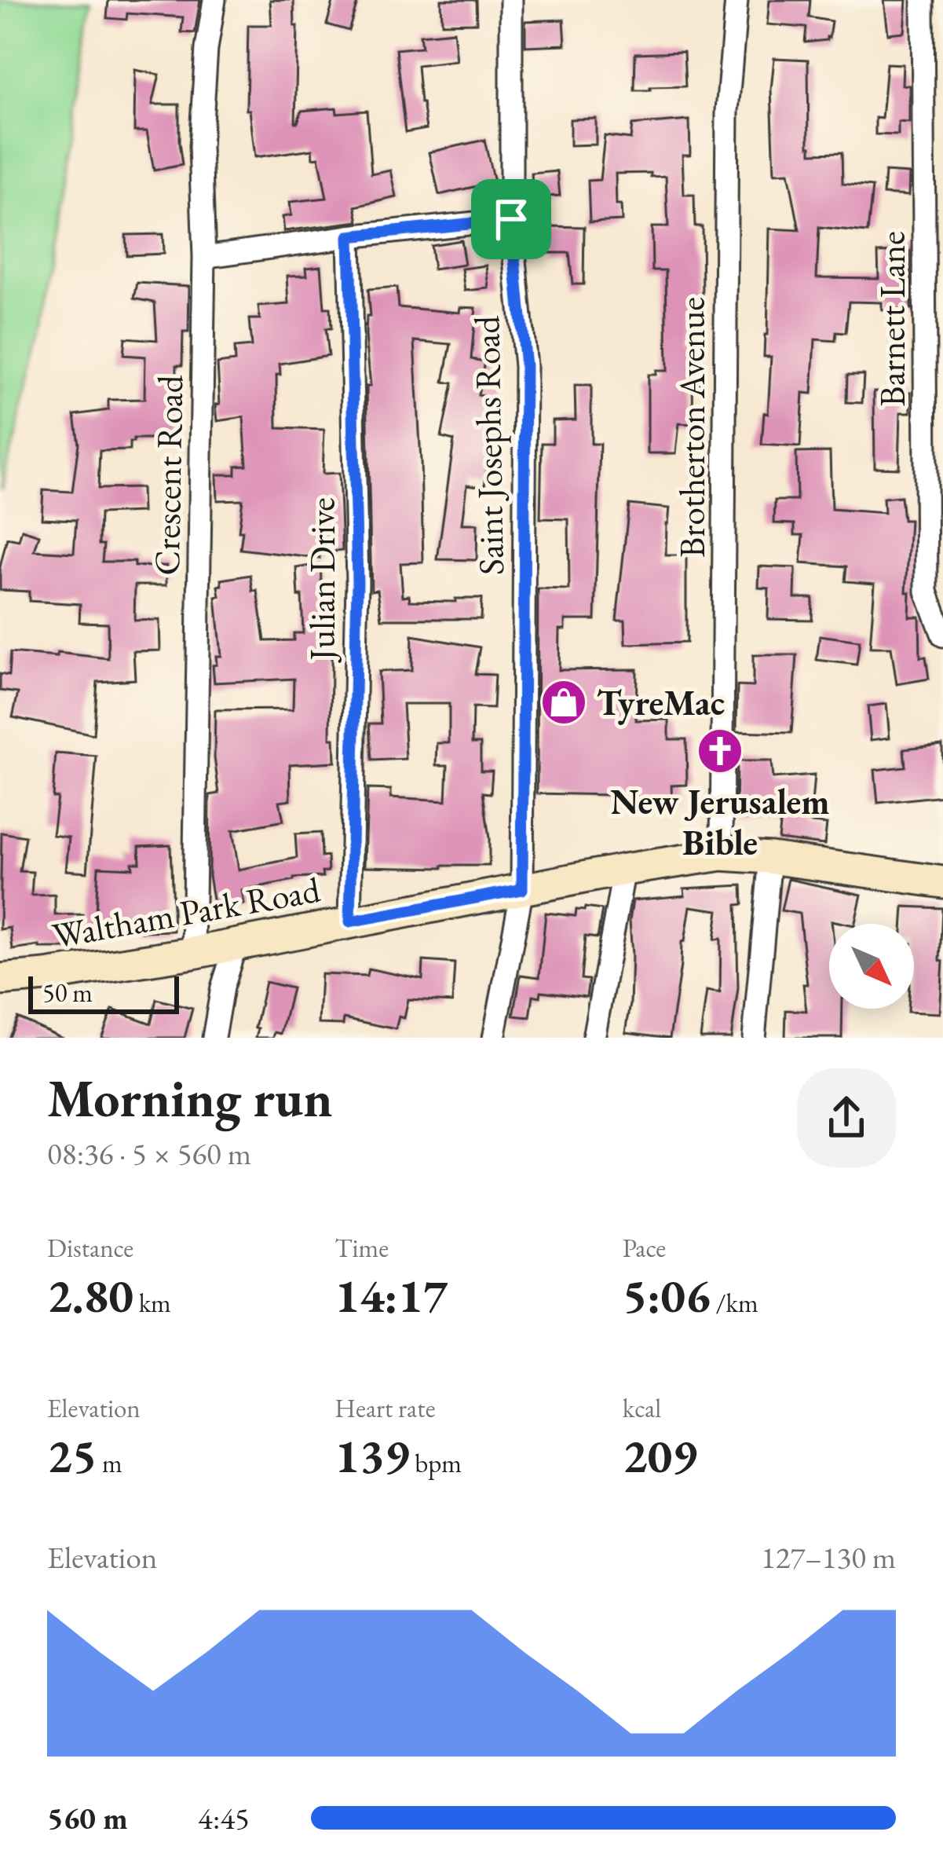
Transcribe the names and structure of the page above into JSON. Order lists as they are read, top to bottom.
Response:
{
  "streets": {
    "main road": ["Waltham Park Road"],
    "street": [
      "Barnett Lane",
      "Brotherton Avenue",
      "Saint Josephs Road",
      "Crescent Road",
      "Julian Drive"
    ]
  },
  "crossings": [
    ["Brotherton Avenue", "Waltham Park Road"],
    ["Saint Josephs Road", "Waltham Park Road"],
    ["Crescent Road", "Waltham Park Road"],
    ["Julian Drive", "Waltham Park Road"]
  ],
  "places": {
    "shop": ["TyreMac"],
    "church": ["New Jerusalem Bible"]
  },
  "scale_bar": "50 m",
  "north": "bottom right",
  "page": {
    "scale": "50 m",
    "heading": ["Morning run", "08:36 · 5 × 560 m"],
    "stats": [
      ["Distance", "2.80 km"],
      ["Time", "14:17"],
      ["Pace", "5:06 /km"],
      ["Elevation", "25 m"],
      ["Heart rate", "139 bpm"],
      ["kcal", "209"]
    ],
    "chart": ["Elevation", "127–130 m"],
    "list": [
      {
        "name": "560 m",
        "note": "4:45"
      }
    ]
  }
}
